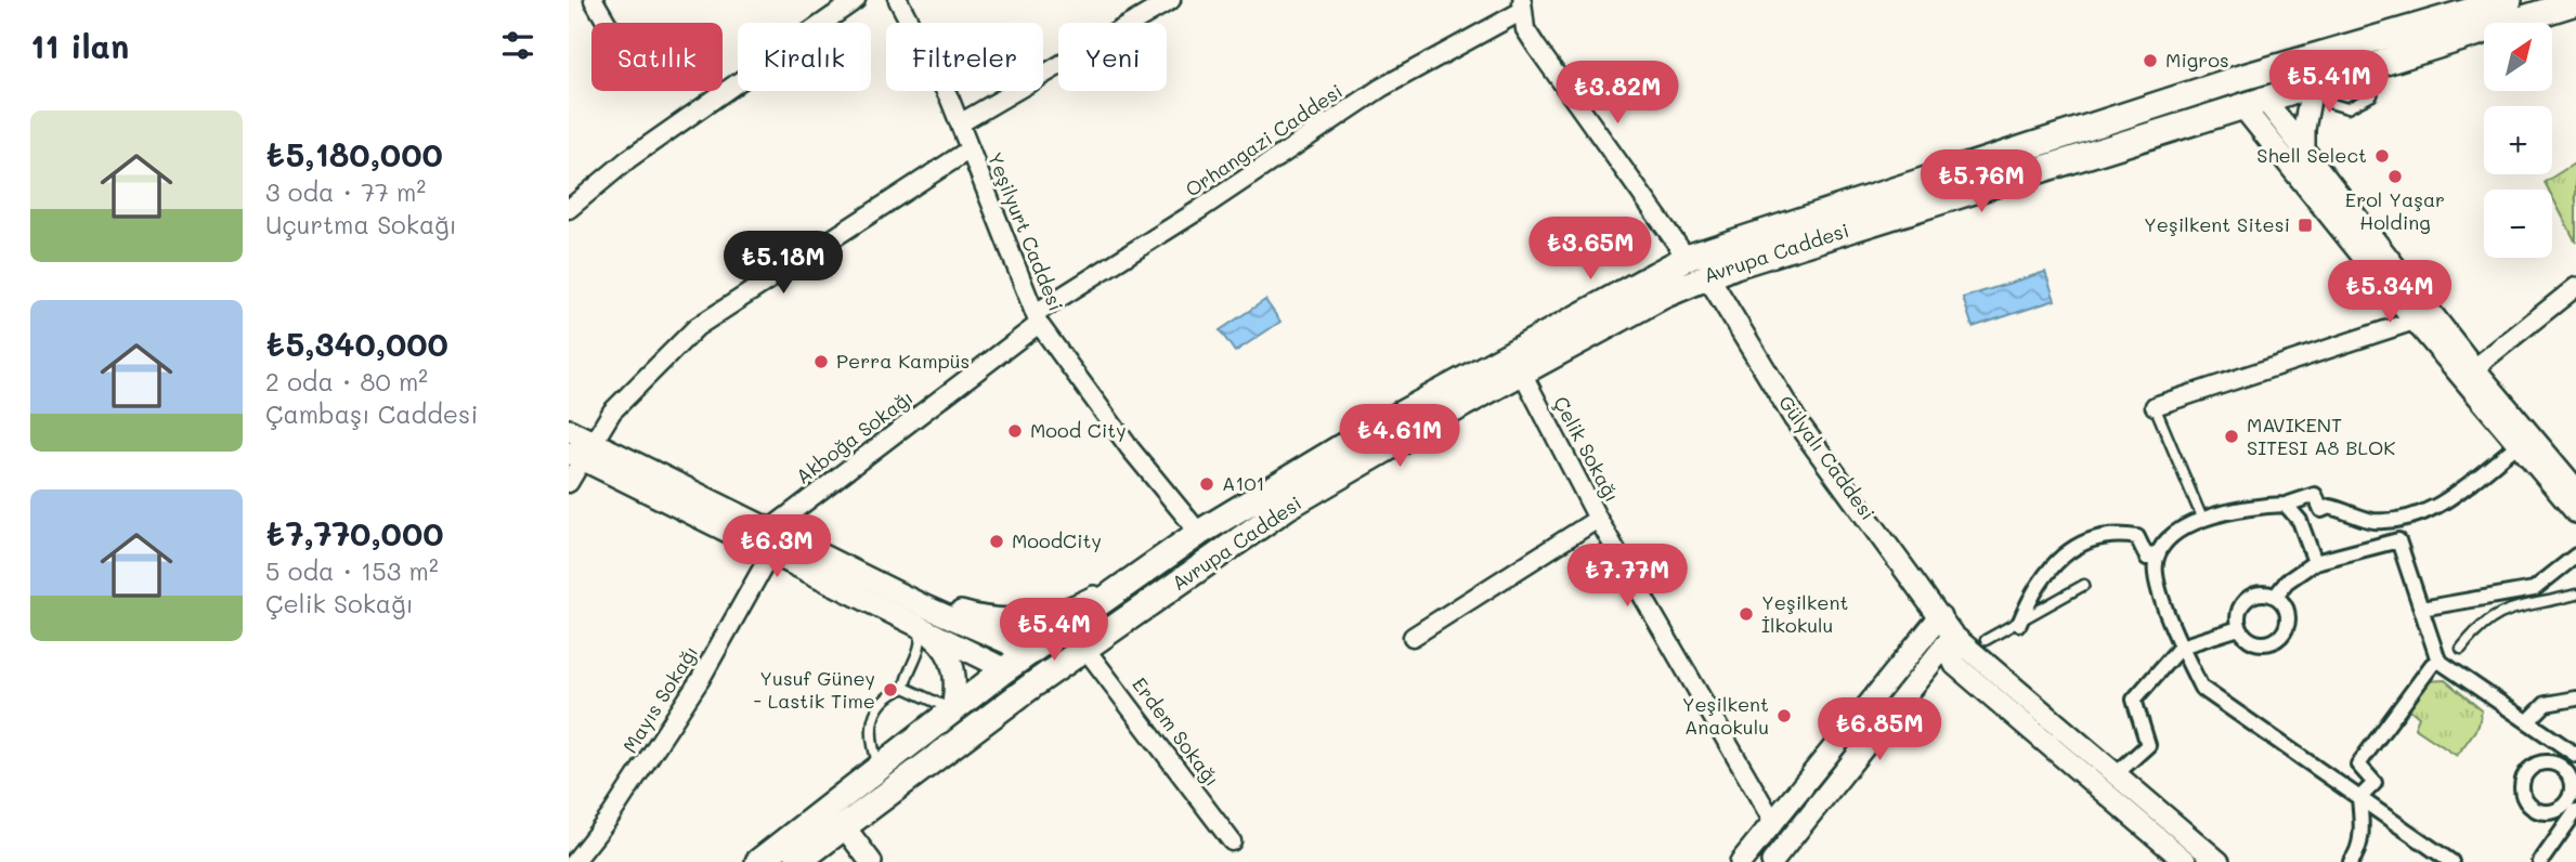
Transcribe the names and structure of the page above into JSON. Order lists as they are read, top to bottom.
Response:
{
  "streets": {
    "main road": ["Avrupa Caddesi"],
    "street": [
      "Orhangazi Caddesi",
      "Yeşilyurt Caddesi",
      "Akboğa Sokağı",
      "Çelik Sokağı",
      "Gülyalı Caddesi",
      "Mayıs Sokağı",
      "Erdem Sokağı"
    ]
  },
  "crossings": [
    ["Orhangazi Caddesi", "Yeşilyurt Caddesi"],
    ["Orhangazi Caddesi", "Akboğa Sokağı"],
    ["Yeşilyurt Caddesi", "Avrupa Caddesi"],
    ["Yeşilyurt Caddesi", "Akboğa Sokağı"],
    ["Avrupa Caddesi", "Çelik Sokağı"],
    ["Avrupa Caddesi", "Gülyalı Caddesi"],
    ["Avrupa Caddesi", "Erdem Sokağı"]
  ],
  "places": {
    "other": [
      "Migros",
      "Shell Select",
      "Erol Yaşar Holding",
      "Perra Kampüs",
      "Mood City",
      "MAVIKENT SITESI A8 BLOK",
      "A101",
      "MoodCity",
      "Yeşilkent İlkokulu",
      "Yusuf Güney - Lastik Time",
      "Yeşilkent Anaokulu"
    ],
    "transit": ["Yeşilkent Sitesi"]
  },
  "north": "top right",
  "page": {
    "heading": "11 ilan",
    "map_buttons": ["+", "−"],
    "chip": [
      "Satılık",
      "Kiralık",
      "Filtreler",
      "Yeni"
    ],
    "price": [
      "₺5.41M",
      "₺3.82M",
      "₺5.76M",
      "₺3.65M",
      "₺5.18M",
      "₺5.34M",
      "₺4.61M",
      "₺6.3M",
      "₺7.77M",
      "₺5.4M",
      "₺6.85M"
    ],
    "list": [
      {
        "name": "₺5,180,000",
        "note": "3 oda · 77 m² · Uçurtma Sokağı"
      },
      {
        "name": "₺5,340,000",
        "note": "2 oda · 80 m² · Çambaşı Caddesi"
      },
      {
        "name": "₺7,770,000",
        "note": "5 oda · 153 m² · Çelik Sokağı"
      }
    ]
  }
}
